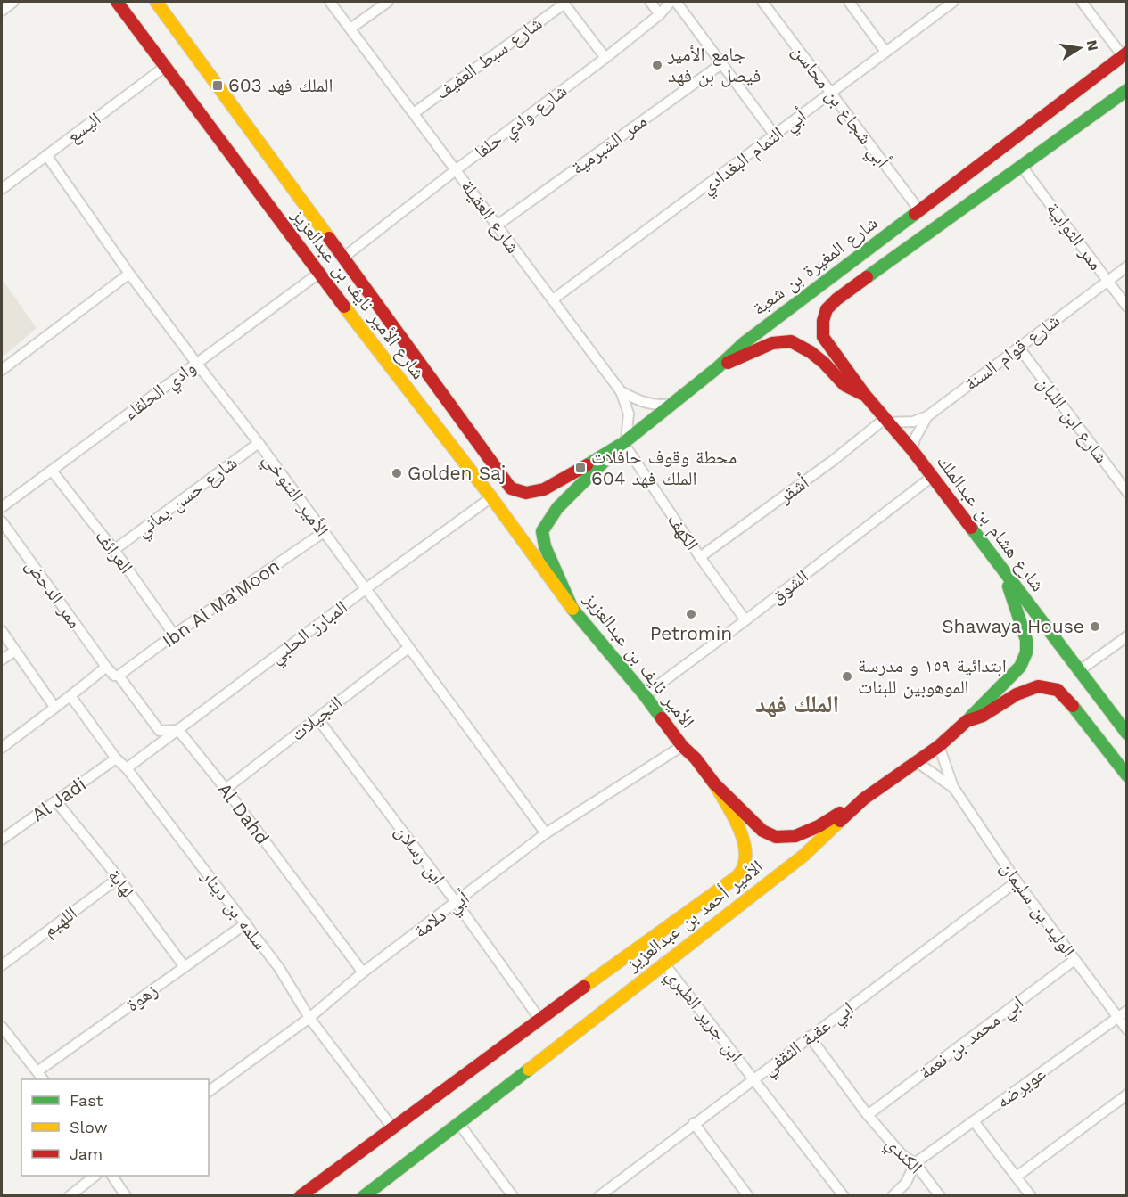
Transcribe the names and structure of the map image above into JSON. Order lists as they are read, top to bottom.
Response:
{
  "streets": {
    "street": [
      "شارع سبط العفيف",
      "أبي شجاع بن محاسن",
      "شارع وادي حلفا",
      "اليسع",
      "ممر الشبرمية",
      "أبي التمام البغدادي",
      "شارع العقيلة",
      "ممر الثوابية",
      "شارع المغيرة بن شعبة",
      "شارع الأمير نايف بن عبدالعزيز",
      "شارع قوام السنة",
      "وادي الحلقاء",
      "شارع ابن اللبان",
      "أشقر",
      "الأمير التنوخي",
      "شارع حسن يماني",
      "شارع هشام بن عبدالملك",
      "الكهف",
      "العرائف",
      "الشوق",
      "ممر الدحض",
      "Ibn Al Ma'Moon",
      "المبارز الحلبي",
      "الأمير نايف بن عبدالعزيز",
      "النجيلات",
      "Al Jadi",
      "Al Dahd",
      "ابن رسلان",
      "لهابة",
      "الوليد بن سليمان",
      "سلمه بن دينار",
      "أبي دلامة",
      "الأمير أحمد بن عبدالعزيز",
      "اللهيم",
      "زهوة",
      "ابن جرير الطبري",
      "ابي محمد بن نعمة",
      "ابي عقبة الثقفي",
      "عويرضه",
      "الكندي"
    ]
  },
  "crossings": [
    ["شارع سبط العفيف", "شارع العقيلة"],
    ["أبي شجاع بن محاسن", "أبي التمام البغدادي"],
    ["أبي شجاع بن محاسن", "شارع المغيرة بن شعبة"],
    ["شارع وادي حلفا", "شارع العقيلة"],
    ["شارع وادي حلفا", "شارع الأمير نايف بن عبدالعزيز"],
    ["اليسع", "شارع الأمير نايف بن عبدالعزيز"],
    ["اليسع", "الأمير التنوخي"],
    ["ممر الشبرمية", "شارع العقيلة"],
    ["أبي التمام البغدادي", "شارع العقيلة"],
    ["شارع العقيلة", "شارع المغيرة بن شعبة"],
    ["شارع العقيلة", "الكهف"],
    ["شارع العقيلة", "الأمير نايف بن عبدالعزيز"],
    ["ممر الثوابية", "شارع قوام السنة"],
    ["ممر الثوابية", "شارع هشام بن عبدالملك"],
    ["شارع المغيرة بن شعبة", "شارع الأمير نايف بن عبدالعزيز"],
    ["شارع المغيرة بن شعبة", "الكهف"],
    ["شارع المغيرة بن شعبة", "الأمير نايف بن عبدالعزيز"],
    ["شارع الأمير نايف بن عبدالعزيز", "وادي الحلقاء"],
    ["شارع الأمير نايف بن عبدالعزيز", "المبارز الحلبي"],
    ["شارع الأمير نايف بن عبدالعزيز", "الأمير نايف بن عبدالعزيز"],
    ["شارع قوام السنة", "شارع ابن اللبان"],
    ["شارع قوام السنة", "شارع هشام بن عبدالملك"],
    ["وادي الحلقاء", "الأمير التنوخي"],
    ["وادي الحلقاء", "العرائف"],
    ["أشقر", "شارع هشام بن عبدالملك"],
    ["أشقر", "الكهف"],
    ["الأمير التنوخي", "شارع حسن يماني"],
    ["الأمير التنوخي", "Ibn Al Ma'Moon"],
    ["الأمير التنوخي", "المبارز الحلبي"],
    ["الأمير التنوخي", "النجيلات"],
    ["الأمير التنوخي", "أبي دلامة"],
    ["شارع حسن يماني", "العرائف"],
    ["شارع هشام بن عبدالملك", "الشوق"],
    ["الكهف", "الشوق"],
    ["الكهف", "الأمير نايف بن عبدالعزيز"],
    ["العرائف", "Ibn Al Ma'Moon"],
    ["الشوق", "الأمير نايف بن عبدالعزيز"],
    ["المبارز الحلبي", "Al Dahd"],
    ["المبارز الحلبي", "سلمه بن دينار"],
    ["الأمير نايف بن عبدالعزيز", "أبي دلامة"],
    ["الأمير نايف بن عبدالعزيز", "الأمير أحمد بن عبدالعزيز"],
    ["النجيلات", "Al Dahd"],
    ["النجيلات", "ابن رسلان"],
    ["Al Jadi", "لهابة"],
    ["Al Jadi", "سلمه بن دينار"],
    ["Al Dahd", "أبي دلامة"],
    ["ابن رسلان", "أبي دلامة"],
    ["ابن رسلان", "الأمير أحمد بن عبدالعزيز"],
    ["لهابة", "اللهيم"],
    ["لهابة", "زهوة"],
    ["الوليد بن سليمان", "الأمير أحمد بن عبدالعزيز"],
    ["الوليد بن سليمان", "ابي محمد بن نعمة"],
    ["الوليد بن سليمان", "ابي عقبة الثقفي"],
    ["الوليد بن سليمان", "عويرضه"],
    ["سلمه بن دينار", "أبي دلامة"],
    ["سلمه بن دينار", "الأمير أحمد بن عبدالعزيز"],
    ["سلمه بن دينار", "زهوة"],
    ["الأمير أحمد بن عبدالعزيز", "ابن جرير الطبري"],
    ["ابن جرير الطبري", "ابي عقبة الثقفي"],
    ["ابي محمد بن نعمة", "الكندي"],
    ["ابي عقبة الثقفي", "الكندي"],
    ["عويرضه", "الكندي"]
  ],
  "districts": ["الملك فهد"],
  "places": {
    "other": [
      "جامع الأمير فيصل بن فهد",
      "Golden Saj",
      "Petromin",
      "Shawaya House",
      "ابتدائية ١٥٩ و مدرسة الموهوبين للبنات"
    ],
    "transit": ["الملك فهد 603", "محطة وقوف حافلات الملك فهد 604"]
  },
  "legend": ["Fast", "Slow", "Jam"],
  "north": "right"
}
